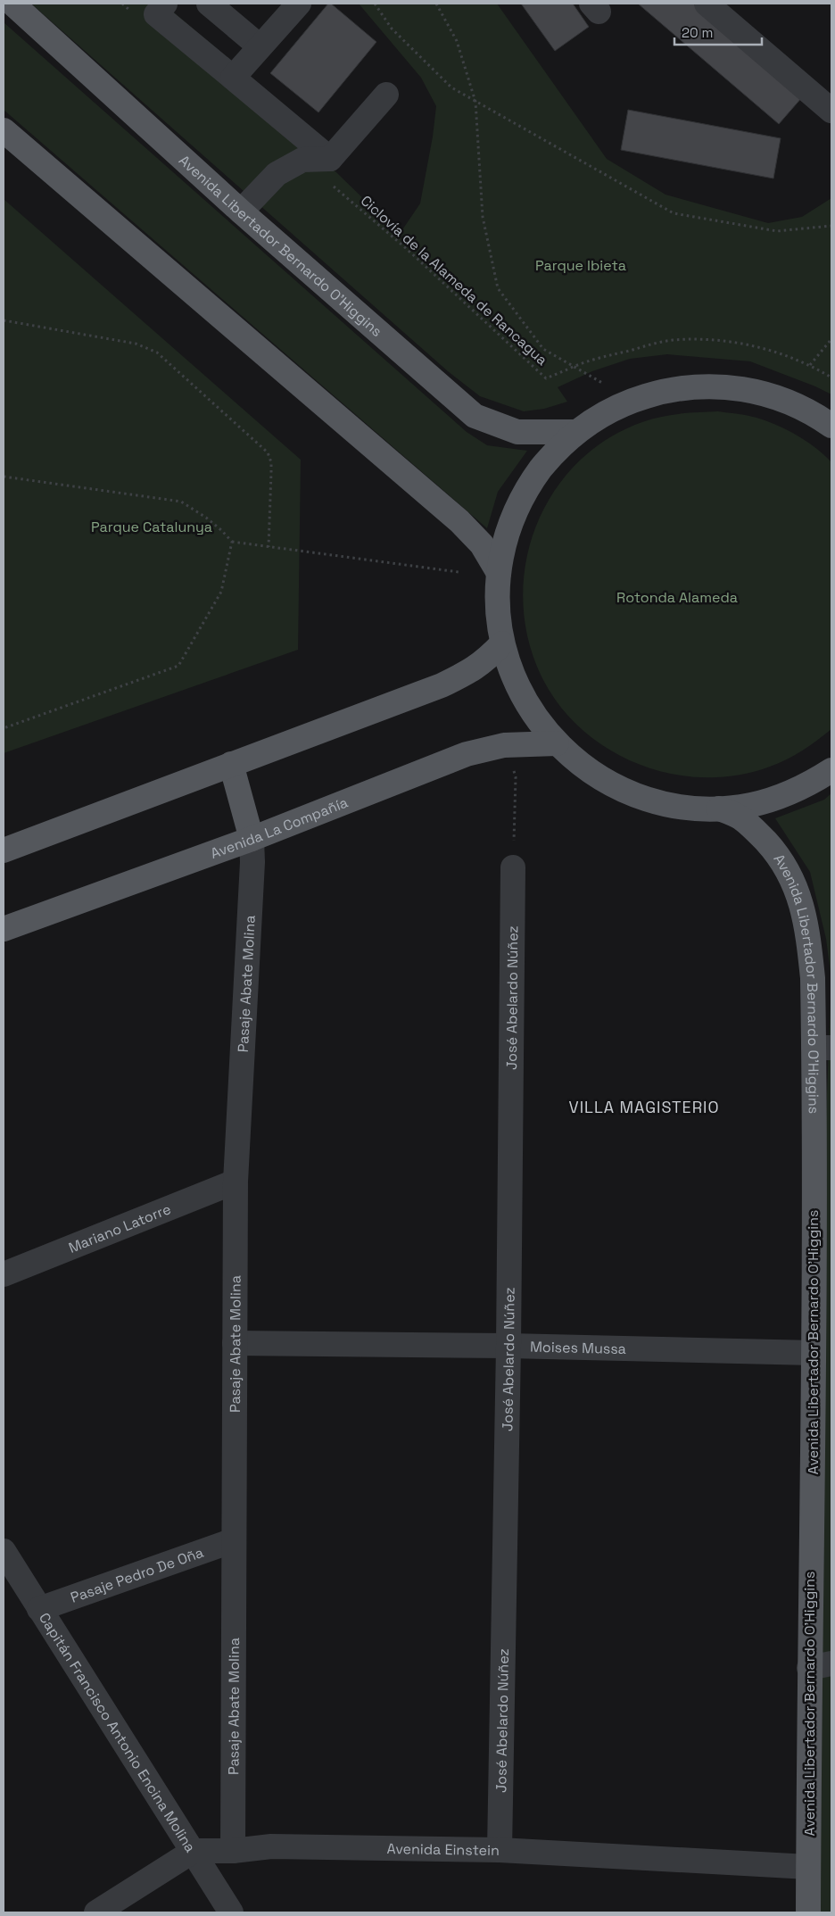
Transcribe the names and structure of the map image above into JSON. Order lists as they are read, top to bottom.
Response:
{
  "streets": {
    "main road": ["Avenida Libertador Bernardo O'Higgins", "Avenida La Compañía"],
    "street": [
      "Pasaje Abate Molina",
      "José Abelardo Núñez",
      "Mariano Latorre",
      "Moises Mussa",
      "Pasaje Pedro De Oña",
      "Capitán Francisco Antonio Encina Molina",
      "Avenida Einstein"
    ],
    "path": ["Ciclovía de la Alameda de Rancagua"]
  },
  "crossings": [
    ["Avenida Libertador Bernardo O'Higgins", "Moises Mussa"],
    ["Avenida Libertador Bernardo O'Higgins", "Avenida Einstein"],
    ["Avenida La Compañía", "Pasaje Abate Molina"],
    ["Pasaje Abate Molina", "Mariano Latorre"],
    ["Pasaje Abate Molina", "Moises Mussa"],
    ["Pasaje Abate Molina", "Pasaje Pedro De Oña"],
    ["Pasaje Abate Molina", "Avenida Einstein"],
    ["José Abelardo Núñez", "Moises Mussa"],
    ["José Abelardo Núñez", "Avenida Einstein"],
    ["Pasaje Pedro De Oña", "Capitán Francisco Antonio Encina Molina"],
    ["Capitán Francisco Antonio Encina Molina", "Avenida Einstein"]
  ],
  "districts": ["VILLA MAGISTERIO"],
  "parks": ["Parque Ibieta", "Parque Catalunya", "Rotonda Alameda"],
  "scale_bar": "20 m"
}
